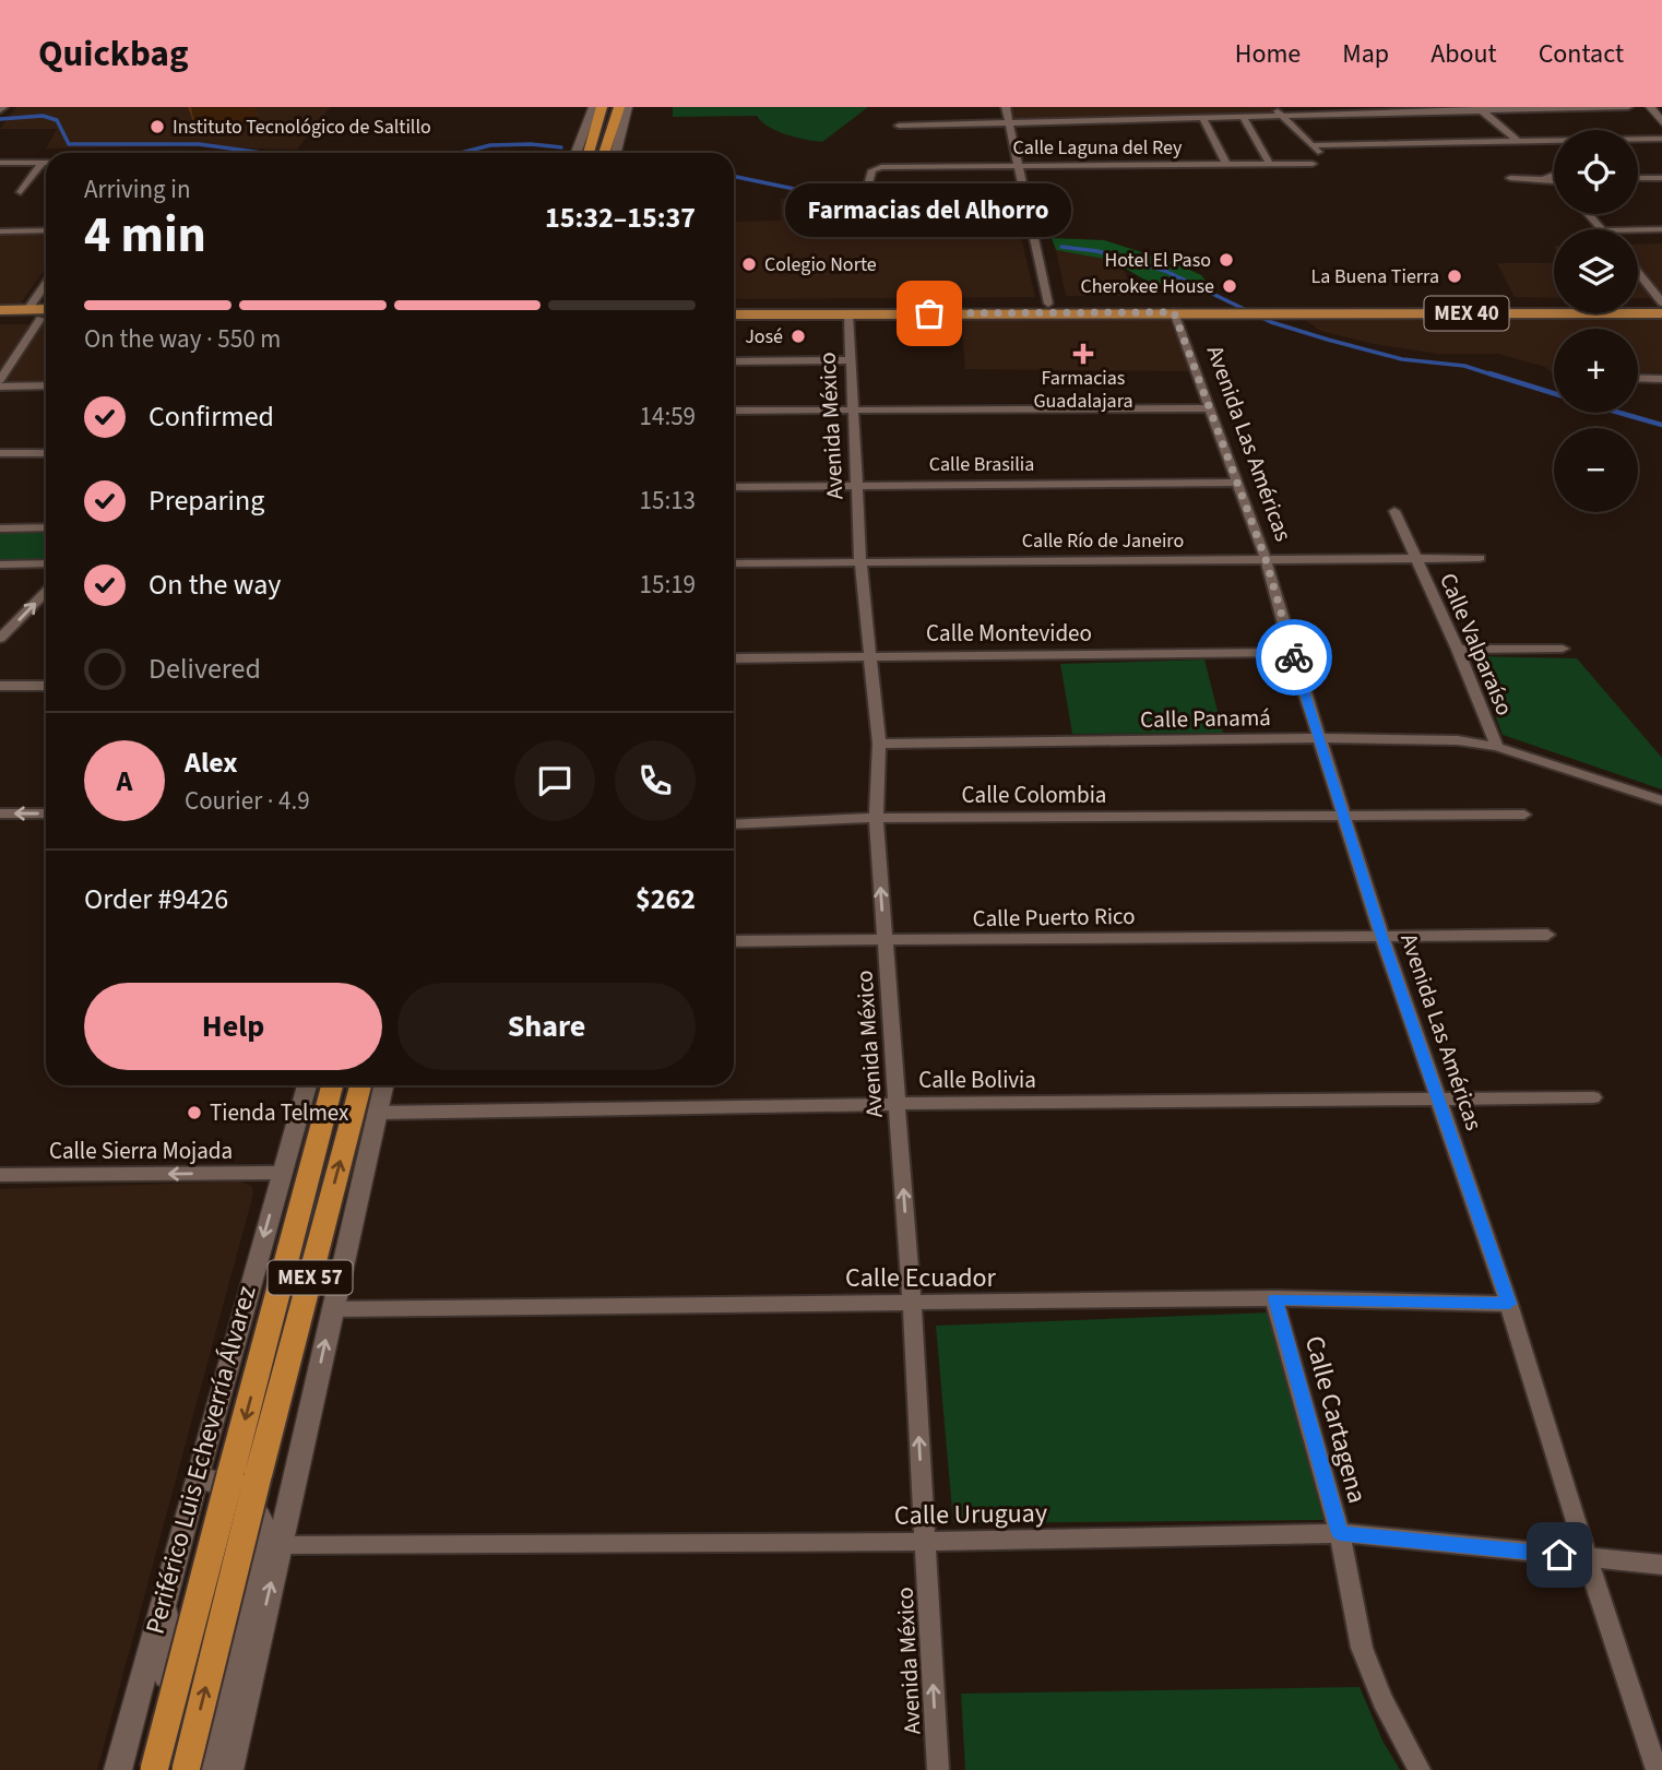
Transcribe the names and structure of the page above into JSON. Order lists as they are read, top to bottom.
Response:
{
  "streets": {
    "highway": ["MEX 57", "Periférico Luis Echeverría Álvarez"],
    "main road": ["MEX 40"],
    "street": [
      "Calle Laguna del Rey",
      "Avenida México",
      "Avenida Las Américas",
      "Calle Brasilia",
      "Calle Río de Janeiro",
      "Calle Montevideo",
      "Calle Valparaíso",
      "Calle Panamá",
      "Calle Colombia",
      "Calle Puerto Rico",
      "Calle Bolivia",
      "Calle Sierra Mojada",
      "Calle Ecuador",
      "Calle Cartagena",
      "Calle Uruguay"
    ]
  },
  "crossings": [
    ["MEX 40", "Avenida México"],
    ["MEX 40", "Avenida Las Américas"],
    ["Avenida México", "Calle Brasilia"],
    ["Avenida México", "Calle Río de Janeiro"],
    ["Avenida México", "Calle Montevideo"],
    ["Avenida México", "Calle Panamá"],
    ["Avenida México", "Calle Colombia"],
    ["Avenida México", "Calle Puerto Rico"],
    ["Avenida México", "Calle Bolivia"],
    ["Avenida México", "Calle Ecuador"],
    ["Avenida México", "Calle Uruguay"],
    ["Avenida Las Américas", "Calle Brasilia"],
    ["Avenida Las Américas", "Calle Río de Janeiro"],
    ["Avenida Las Américas", "Calle Montevideo"],
    ["Avenida Las Américas", "Calle Panamá"],
    ["Avenida Las Américas", "Calle Colombia"],
    ["Avenida Las Américas", "Calle Puerto Rico"],
    ["Avenida Las Américas", "Calle Bolivia"],
    ["Avenida Las Américas", "Calle Ecuador"],
    ["Avenida Las Américas", "Calle Uruguay"],
    ["Calle Río de Janeiro", "Calle Valparaíso"],
    ["Calle Valparaíso", "Calle Panamá"],
    ["Calle Ecuador", "Calle Cartagena"],
    ["Calle Cartagena", "Calle Uruguay"]
  ],
  "one_way": ["Avenida México", "Calle Sierra Mojada"],
  "places": {
    "other": [
      "Instituto Tecnológico de Saltillo",
      "Hotel El Paso",
      "Colegio Norte",
      "La Buena Tierra",
      "Cherokee House",
      "Farmacias del Alhorro",
      "José",
      "Tienda Telmex"
    ],
    "health": ["Farmacias Guadalajara"]
  },
  "page": {
    "header": "Quickbag",
    "nav": [
      "Home",
      "Map",
      "About",
      "Contact"
    ],
    "map_buttons": ["+", "−"],
    "heading": ["4 min", "Arriving in", "15:32–15:37"],
    "panel": [
      "Alex",
      "Courier · 4.9",
      "Order #9426",
      "$262"
    ],
    "bubble": "Farmacias del Alhorro",
    "bar": "On the way · 550 m",
    "list": [
      ["Confirmed", "14:59"],
      ["Preparing", "15:13"],
      ["On the way", "15:19"],
      "Delivered"
    ],
    "round": "A",
    "buttons": ["Help", "Share"]
  }
}
